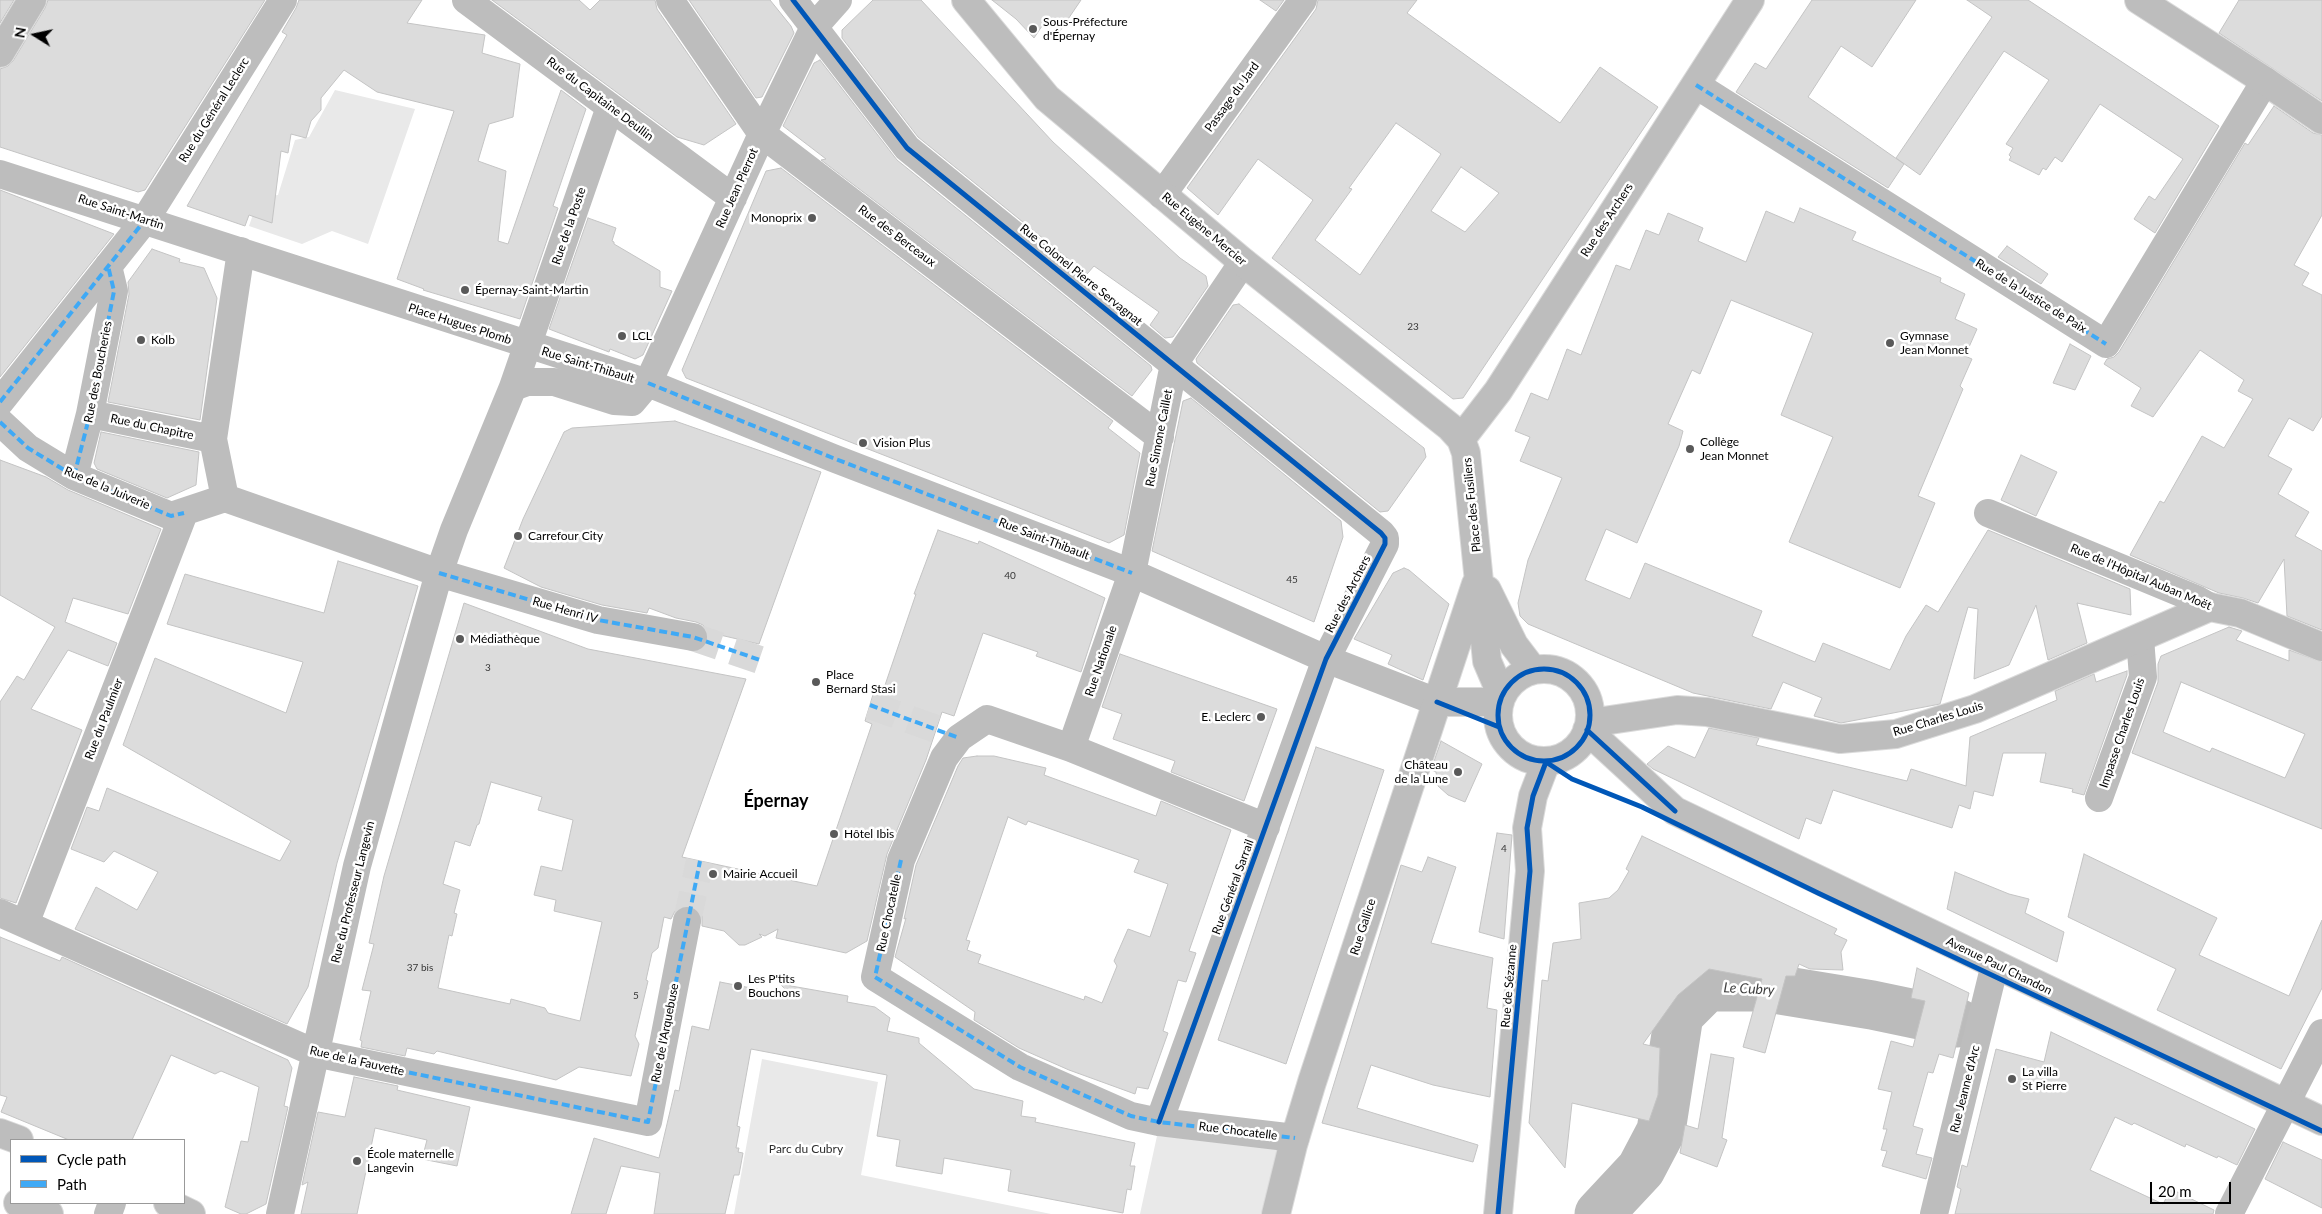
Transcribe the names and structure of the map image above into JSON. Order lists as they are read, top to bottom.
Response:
{
  "streets": {
    "street": [
      "Passage du Jard",
      "Rue du Capitaine Deullin",
      "Rue du Général Leclerc",
      "Rue Jean Pierrot",
      "Rue Saint-Martin",
      "Rue des Archers",
      "Rue de la Poste",
      "Rue Eugène Mercier",
      "Rue des Berceaux",
      "Rue Colonel Pierre Servagnat",
      "Rue de la Justice de Paix",
      "Place Hugues Plomb",
      "Rue Saint-Thibault",
      "Rue des Boucheries",
      "Rue du Chapitre",
      "Rue Simone Caillet",
      "Rue de la Juiverie",
      "Place des Fusiliers",
      "Rue de l'Hôpital Auban Moët",
      "Rue Henri IV",
      "Rue Nationale",
      "Rue du Paulmier",
      "Rue Charles Louis",
      "Impasse Charles Louis",
      "Rue Général Sarrail",
      "Rue du Professeur Langevin",
      "Rue Chocatelle",
      "Rue Gallice",
      "Avenue Paul Chandon",
      "Rue de Sézanne",
      "Rue de l'Arquebuse",
      "Rue de la Fauvette",
      "Rue Jeanne d'Arc"
    ]
  },
  "crossings": [
    ["Passage du Jard", "Rue Eugène Mercier"],
    ["Rue du Capitaine Deullin", "Rue Jean Pierrot"],
    ["Rue du Capitaine Deullin", "Rue de la Poste"],
    ["Rue du Général Leclerc", "Rue Saint-Martin"],
    ["Rue Jean Pierrot", "Rue des Berceaux"],
    ["Rue Jean Pierrot", "Rue Colonel Pierre Servagnat"],
    ["Rue Jean Pierrot", "Rue Saint-Thibault"],
    ["Rue Saint-Martin", "Place Hugues Plomb"],
    ["Rue des Archers", "Rue Eugène Mercier"],
    ["Rue des Archers", "Rue Colonel Pierre Servagnat"],
    ["Rue des Archers", "Rue de la Justice de Paix"],
    ["Rue des Archers", "Rue Saint-Thibault"],
    ["Rue des Archers", "Place des Fusiliers"],
    ["Rue des Archers", "Rue Général Sarrail"],
    ["Rue de la Poste", "Place Hugues Plomb"],
    ["Rue de la Poste", "Rue Saint-Thibault"],
    ["Rue Eugène Mercier", "Rue Simone Caillet"],
    ["Rue Eugène Mercier", "Place des Fusiliers"],
    ["Rue des Berceaux", "Rue Simone Caillet"],
    ["Rue Colonel Pierre Servagnat", "Rue Simone Caillet"],
    ["Place Hugues Plomb", "Rue Saint-Thibault"],
    ["Place Hugues Plomb", "Rue Henri IV"],
    ["Place Hugues Plomb", "Rue du Professeur Langevin"],
    ["Rue Saint-Thibault", "Rue Simone Caillet"],
    ["Rue Saint-Thibault", "Rue Nationale"],
    ["Rue Saint-Thibault", "Rue Général Sarrail"],
    ["Rue Saint-Thibault", "Rue Gallice"],
    ["Rue des Boucheries", "Rue du Chapitre"],
    ["Rue des Boucheries", "Rue de la Juiverie"],
    ["Rue Simone Caillet", "Rue Nationale"],
    ["Rue de la Juiverie", "Rue du Paulmier"],
    ["Place des Fusiliers", "Rue Charles Louis"],
    ["Place des Fusiliers", "Rue Gallice"],
    ["Place des Fusiliers", "Avenue Paul Chandon"],
    ["Place des Fusiliers", "Rue de Sézanne"],
    ["Rue de l'Hôpital Auban Moët", "Rue Charles Louis"],
    ["Rue Henri IV", "Rue du Professeur Langevin"],
    ["Rue Nationale", "Rue Chocatelle"],
    ["Rue du Paulmier", "Rue de la Fauvette"],
    ["Rue Charles Louis", "Impasse Charles Louis"],
    ["Rue Charles Louis", "Avenue Paul Chandon"],
    ["Rue Charles Louis", "Rue de Sézanne"],
    ["Rue Général Sarrail", "Rue Chocatelle"],
    ["Rue du Professeur Langevin", "Rue de la Fauvette"],
    ["Rue Chocatelle", "Rue Gallice"],
    ["Avenue Paul Chandon", "Rue de Sézanne"],
    ["Avenue Paul Chandon", "Rue Jeanne d'Arc"],
    ["Rue de l'Arquebuse", "Rue de la Fauvette"]
  ],
  "districts": ["Épernay"],
  "water": ["Le Cubry"],
  "parks": ["Parc du Cubry"],
  "places": [
    "Sous-Préfecture d'Épernay",
    "Monoprix",
    "Épernay-Saint-Martin",
    "LCL",
    "Kolb",
    "Gymnase Jean Monnet",
    "Vision Plus",
    "Collège Jean Monnet",
    "Carrefour City",
    "Médiathèque",
    "Place Bernard Stasi",
    "E. Leclerc",
    "Château de la Lune",
    "Hôtel Ibis",
    "Mairie Accueil",
    "Les P'tits Bouchons",
    "La villa St Pierre",
    "École maternelle Langevin"
  ],
  "house_numbers": [
    "23",
    "40",
    "45",
    "3",
    "4",
    "37 bis",
    "5"
  ],
  "legend": ["Cycle path", "Path"],
  "scale_bar": "20 m",
  "north": "left"
}
